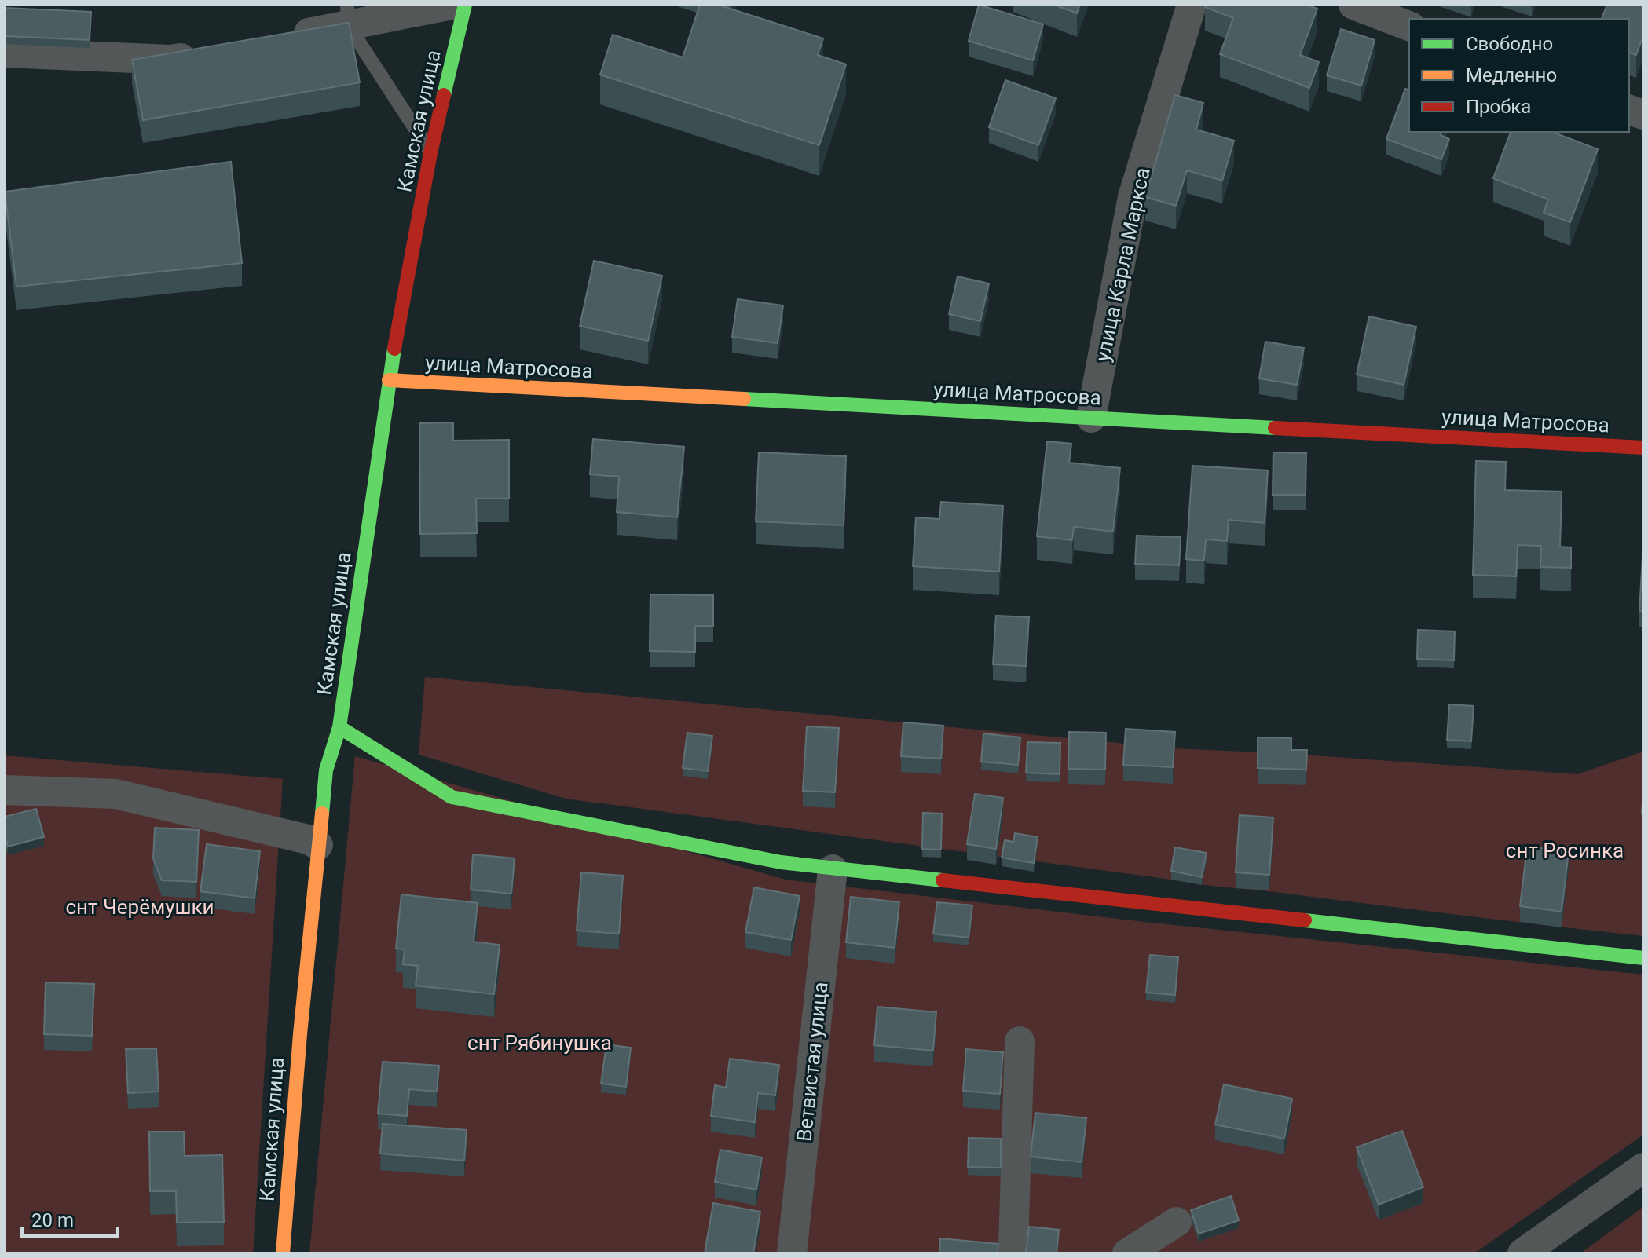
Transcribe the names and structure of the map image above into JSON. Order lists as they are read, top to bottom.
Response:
{
  "streets": {
    "street": [
      "Камская улица",
      "улица Карла Маркса",
      "улица Матросова",
      "Ветвистая улица"
    ]
  },
  "crossings": [
    ["Камская улица", "улица Матросова"],
    ["улица Карла Маркса", "улица Матросова"]
  ],
  "parks": ["снт Росинка", "снт Черёмушки", "снт Рябинушка"],
  "legend": ["Свободно", "Медленно", "Пробка"],
  "scale_bar": "20 m"
}
